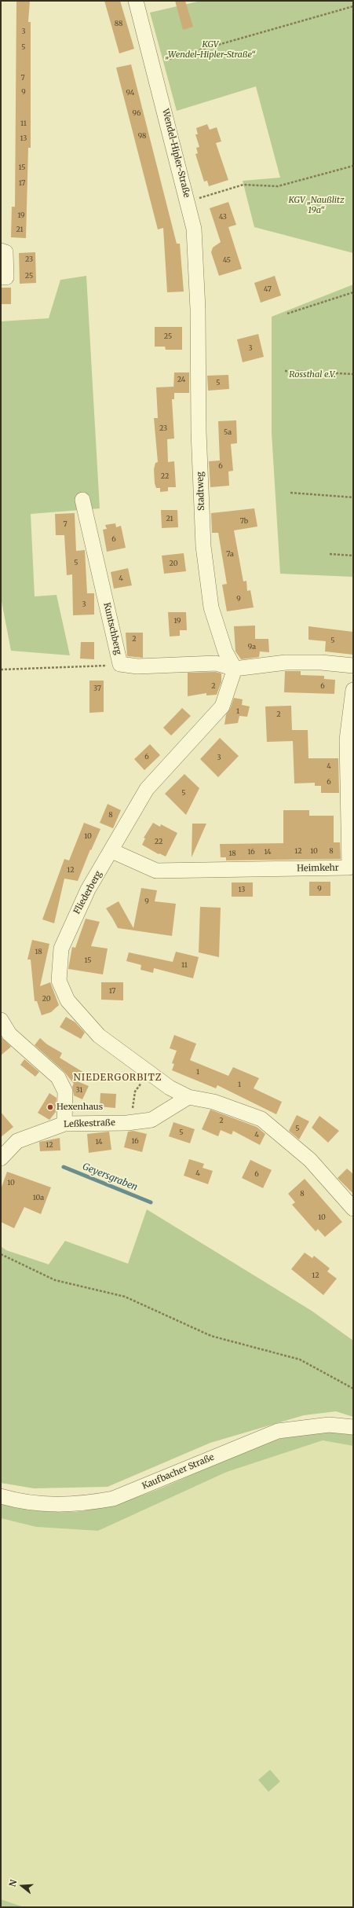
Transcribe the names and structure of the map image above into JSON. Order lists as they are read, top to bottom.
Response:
{
  "streets": {
    "street": [
      "Wendel-Hipler-Straße",
      "Stadtweg",
      "Kuntschberg",
      "Heimkehr",
      "Fliederberg",
      "Leßkestraße",
      "Kaufbacher Straße"
    ]
  },
  "crossings": [
    ["Wendel-Hipler-Straße", "Stadtweg"],
    ["Stadtweg", "Kuntschberg"],
    ["Stadtweg", "Fliederberg"],
    ["Kuntschberg", "Fliederberg"],
    ["Heimkehr", "Fliederberg"],
    ["Fliederberg", "Leßkestraße"]
  ],
  "districts": ["NIEDERGORBITZ"],
  "water": ["Geyersgraben"],
  "parks": ["KGV „Wendel-Hipler-Straße“", "KGV „Naußlitz 19a“", "Rossthal e.V."],
  "places": ["Hexenhaus"],
  "house_numbers": [
    "88",
    "3",
    "5",
    "7",
    "9",
    "94",
    "96",
    "11",
    "98",
    "13",
    "15",
    "17",
    "19",
    "43",
    "21",
    "23",
    "45",
    "25",
    "47",
    "25",
    "3",
    "24",
    "5",
    "23",
    "5a",
    "6",
    "22",
    "21",
    "7b",
    "7",
    "6",
    "7a",
    "5",
    "20",
    "4",
    "9",
    "3",
    "19",
    "2",
    "5",
    "9a",
    "2",
    "6",
    "37",
    "1",
    "2",
    "6",
    "3",
    "4",
    "6",
    "5",
    "8",
    "10",
    "22",
    "12",
    "10",
    "8",
    "16",
    "14",
    "18",
    "12",
    "9",
    "13",
    "9",
    "18",
    "15",
    "11",
    "17",
    "20",
    "1",
    "1",
    "31",
    "2",
    "5",
    "5",
    "4",
    "16",
    "14",
    "12",
    "4",
    "6",
    "10",
    "8",
    "10a",
    "10",
    "12"
  ],
  "north": "left"
}
